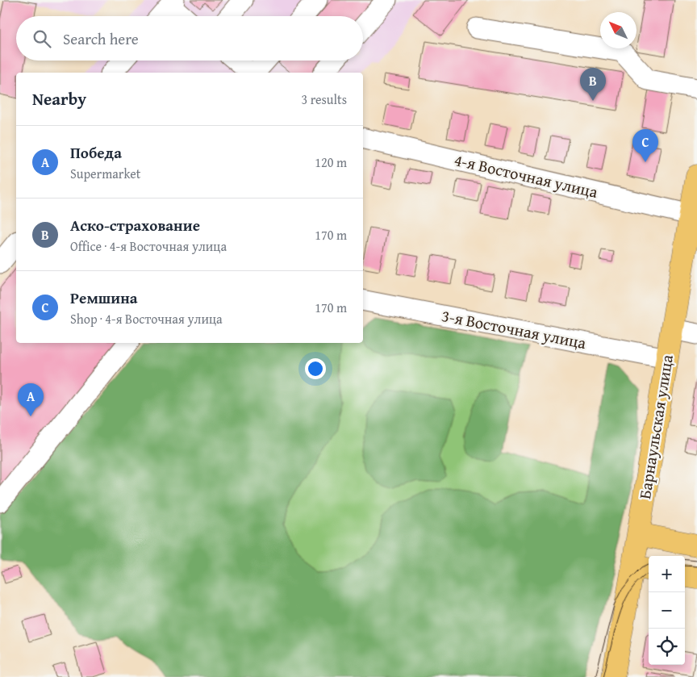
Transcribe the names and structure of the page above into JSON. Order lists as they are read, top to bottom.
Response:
{
  "streets": {
    "main road": ["Барнаульская улица"],
    "street": ["4-я Восточная улица", "3-я Восточная улица"]
  },
  "crossings": [
    ["4-я Восточная улица", "Барнаульская улица"],
    ["3-я Восточная улица", "Барнаульская улица"]
  ],
  "north": "top left",
  "page": {
    "search": "Search here",
    "pins": ["B", "C", "A"],
    "heading": ["Nearby", "3 results"],
    "list": [
      {
        "mark": "A",
        "name": "Победа",
        "note": "Supermarket",
        "value": "120 m"
      },
      {
        "mark": "B",
        "name": "Аско-страхование",
        "note": "Office · 4-я Восточная улица",
        "value": "170 m"
      },
      {
        "mark": "C",
        "name": "Ремшина",
        "note": "Shop · 4-я Восточная улица",
        "value": "170 m"
      }
    ],
    "map_buttons": ["+", "−"]
  }
}
